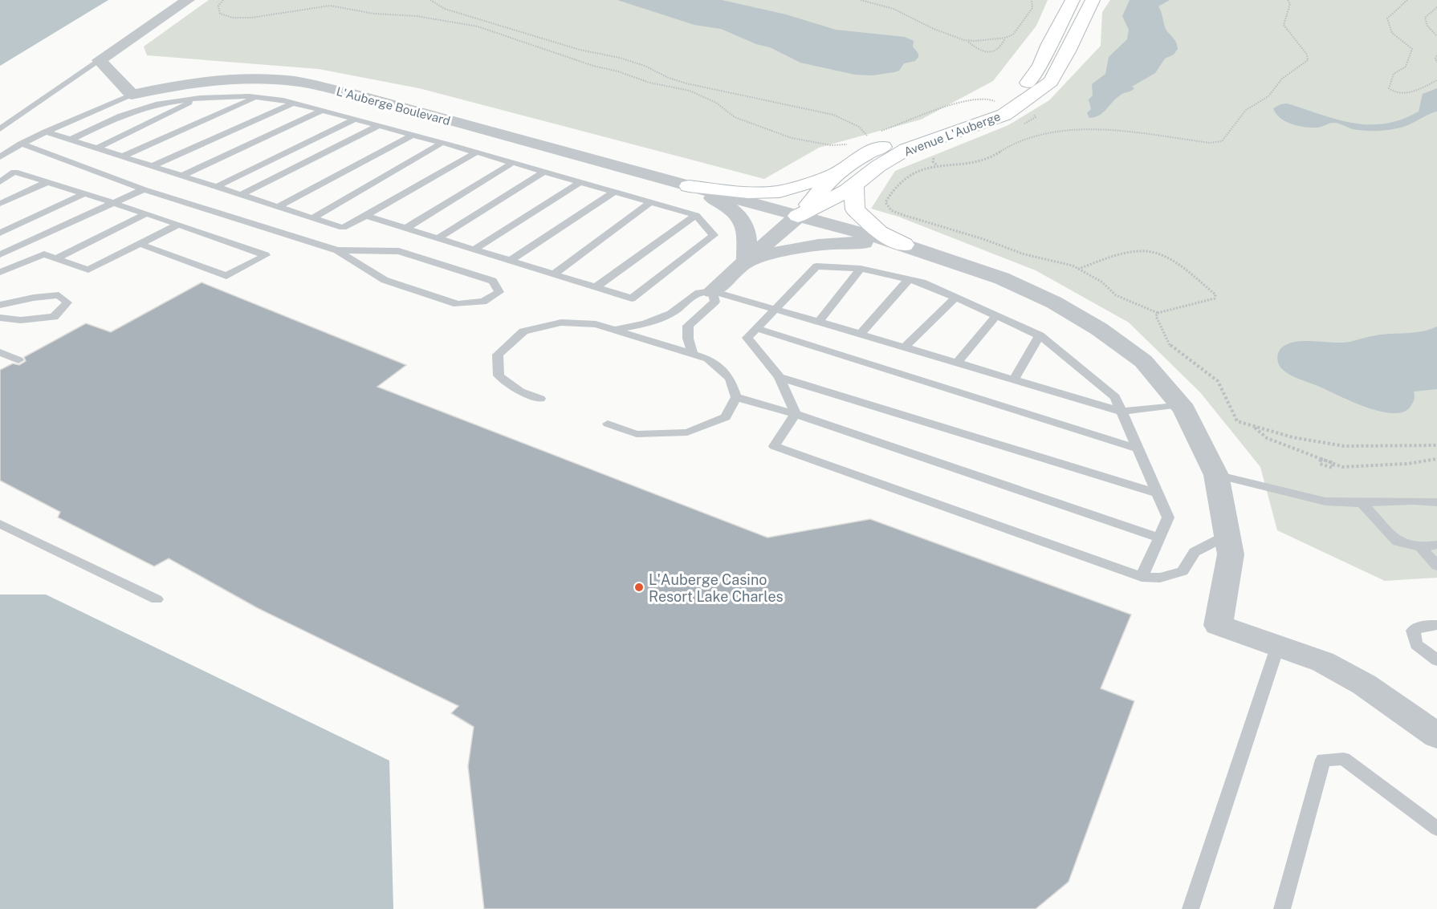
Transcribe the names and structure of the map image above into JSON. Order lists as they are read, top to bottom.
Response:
{
  "streets": {
    "street": ["L'Auberge Boulevard", "Avenue L'Auberge"]
  },
  "crossings": [
    ["L'Auberge Boulevard", "Avenue L'Auberge"]
  ],
  "places": ["L'Auberge Casino Resort Lake Charles"]
}
